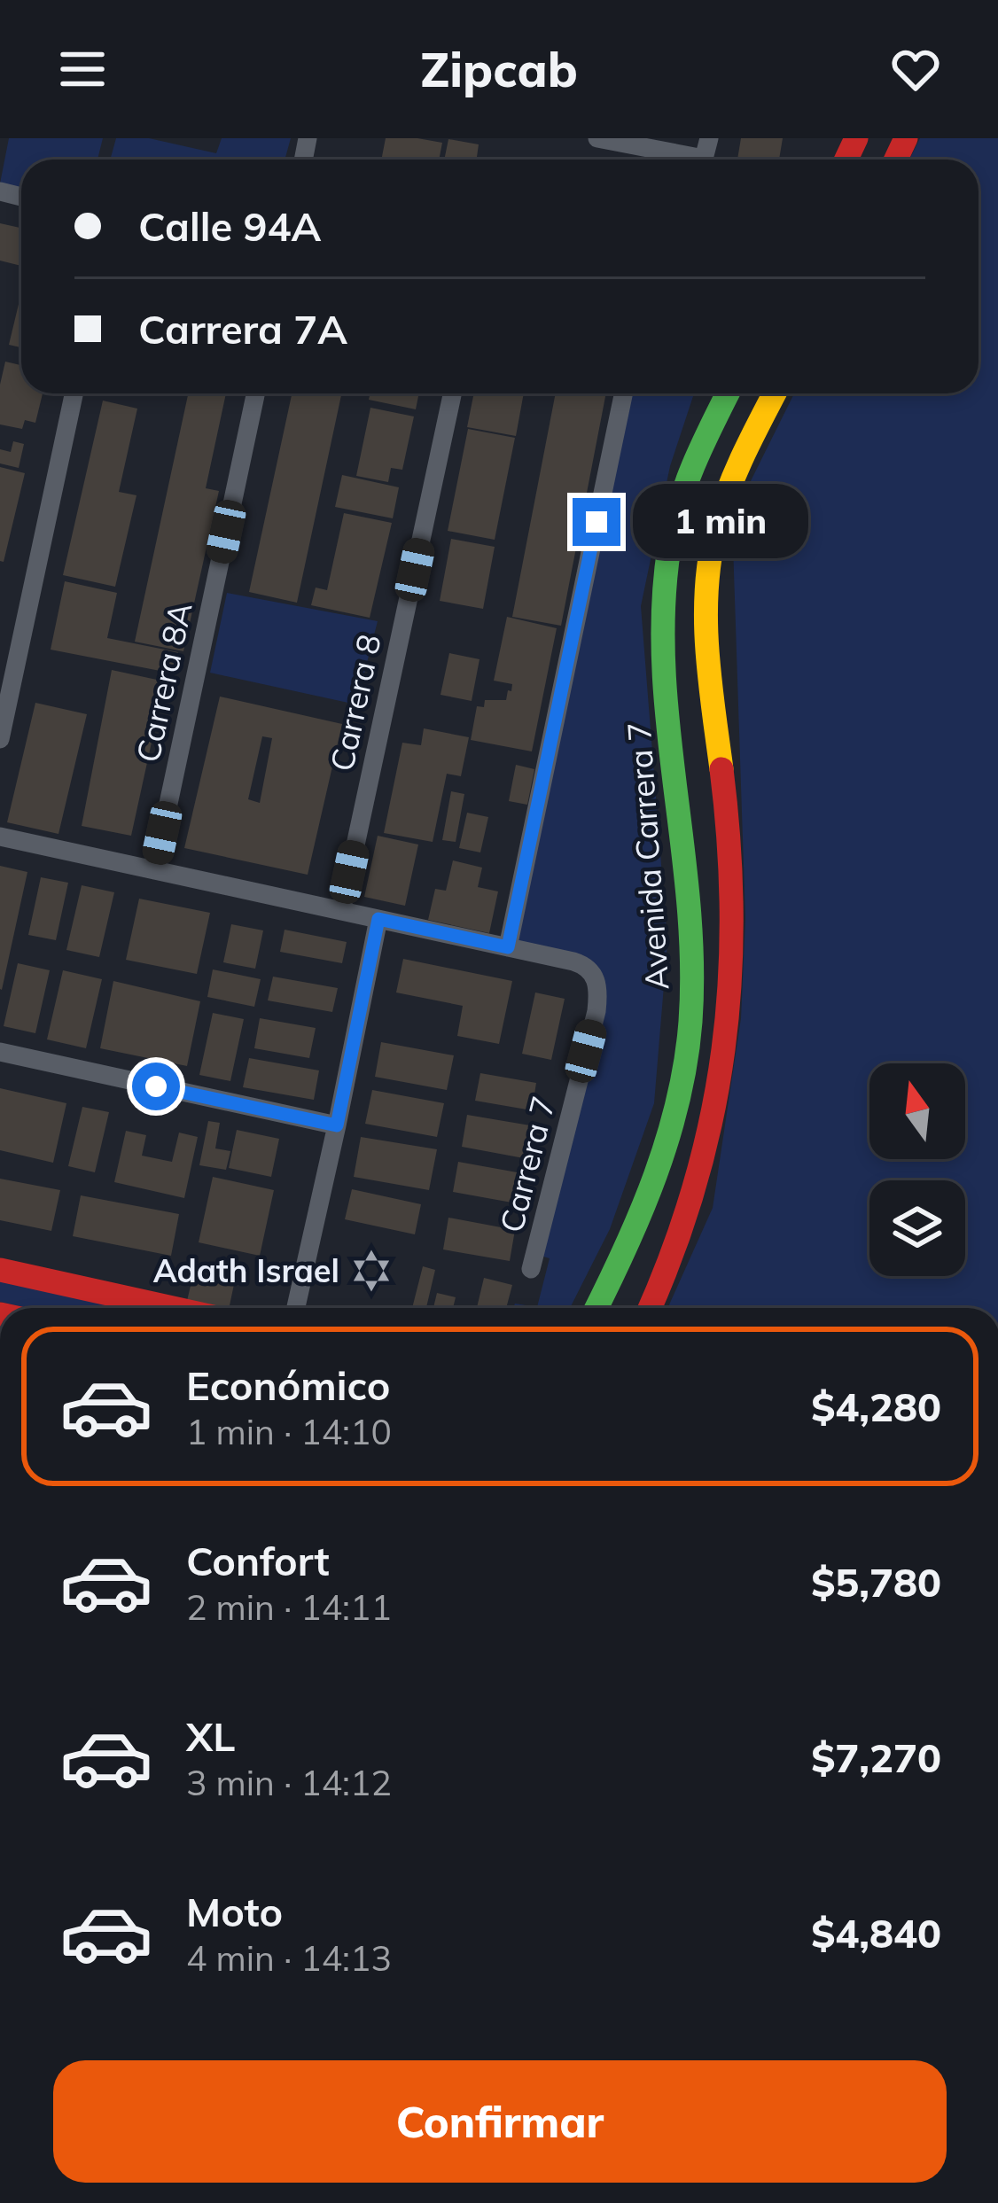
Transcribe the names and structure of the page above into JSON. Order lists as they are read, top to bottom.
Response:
{
  "streets": {
    "main road": ["Avenida Carrera 7"],
    "street": ["Carrera 8A", "Carrera 8", "Carrera 7"]
  },
  "places": {
    "synagogue": ["Adath Israel"]
  },
  "north": "top",
  "page": {
    "header": "Zipcab",
    "banner": ["Calle 94A", "Carrera 7A"],
    "bubble": "1 min",
    "list": [
      {
        "name": "Económico",
        "note": "1 min · 14:10",
        "value": "$4,280"
      },
      {
        "name": "Confort",
        "note": "2 min · 14:11",
        "value": "$5,780"
      },
      {
        "name": "XL",
        "note": "3 min · 14:12",
        "value": "$7,270"
      },
      {
        "name": "Moto",
        "note": "4 min · 14:13",
        "value": "$4,840"
      }
    ],
    "buttons": "Confirmar"
  }
}
